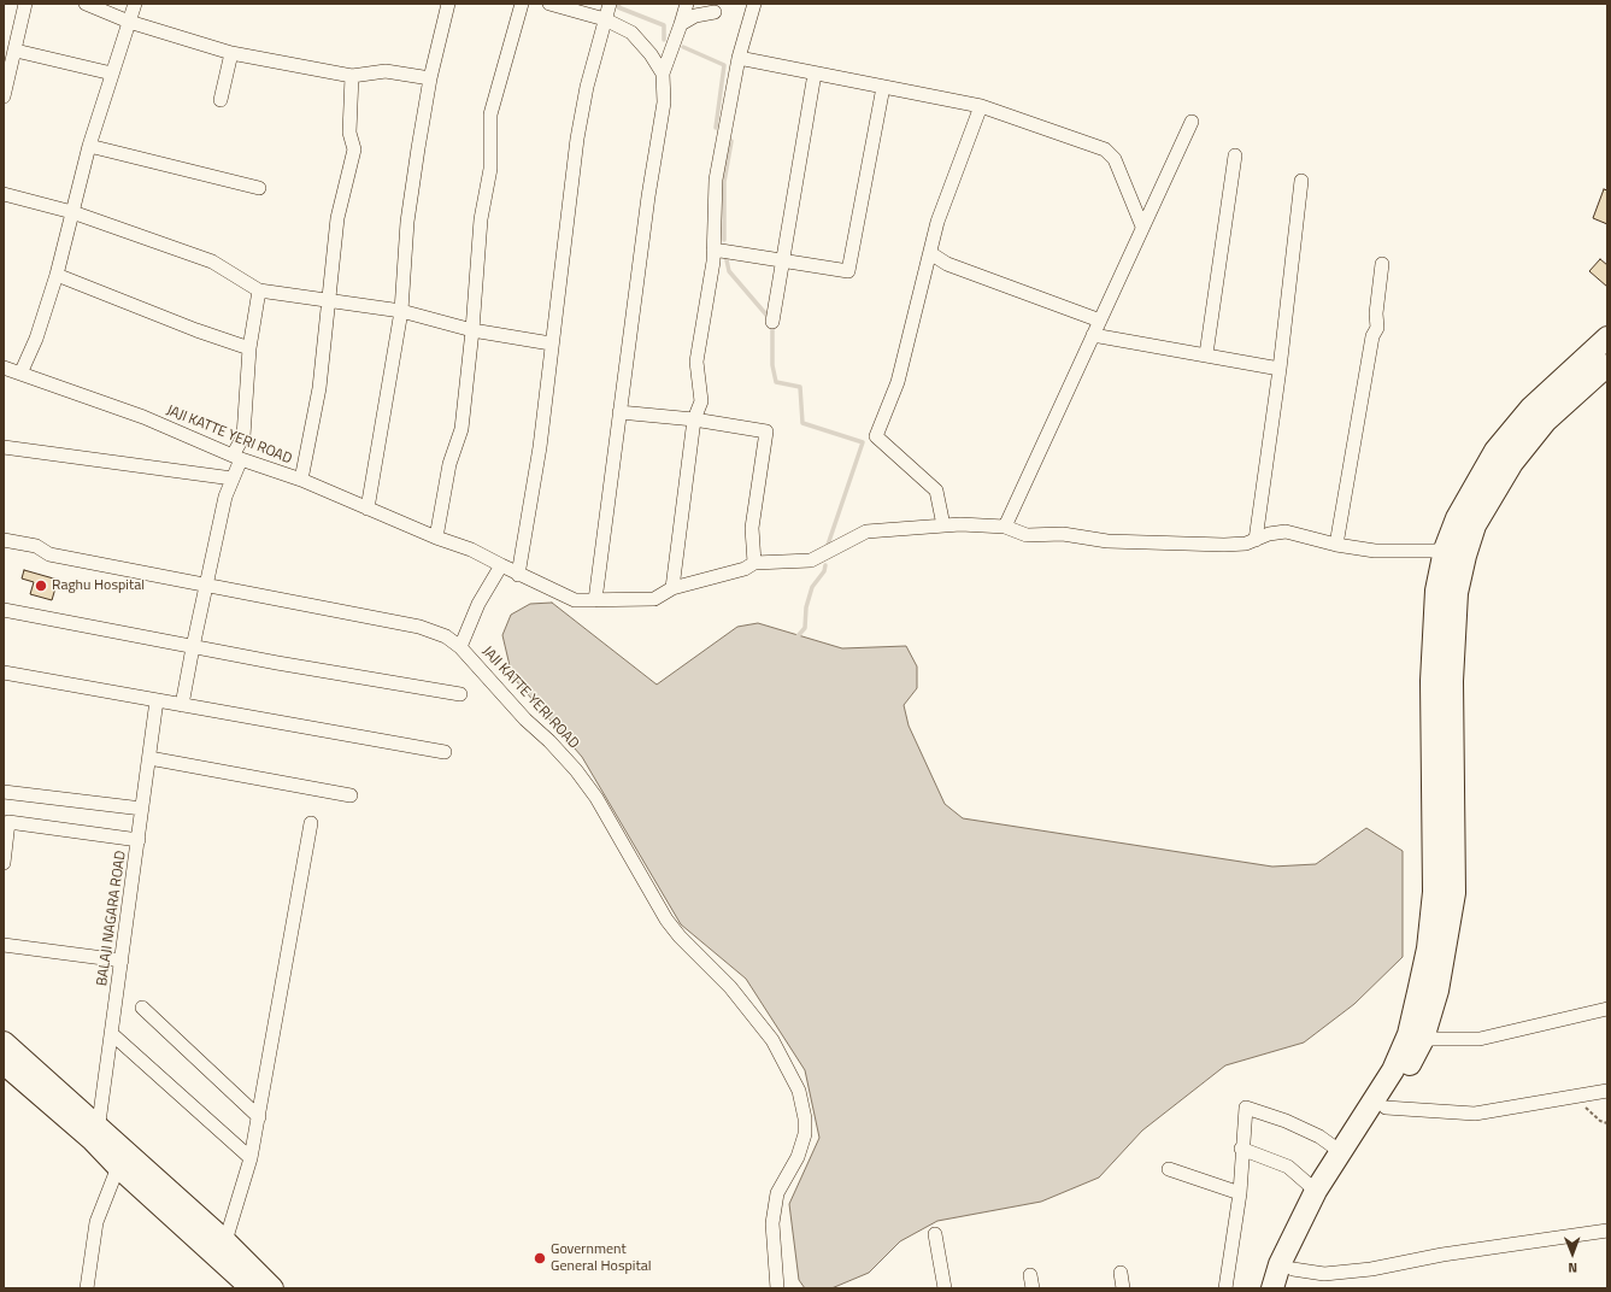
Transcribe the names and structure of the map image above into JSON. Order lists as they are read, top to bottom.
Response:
{
  "streets": {
    "street": ["JAJI KATTE YERI ROAD", "BALAJI NAGARA ROAD"]
  },
  "places": ["Raghu Hospital", "Government General Hospital"],
  "north": "bottom"
}
